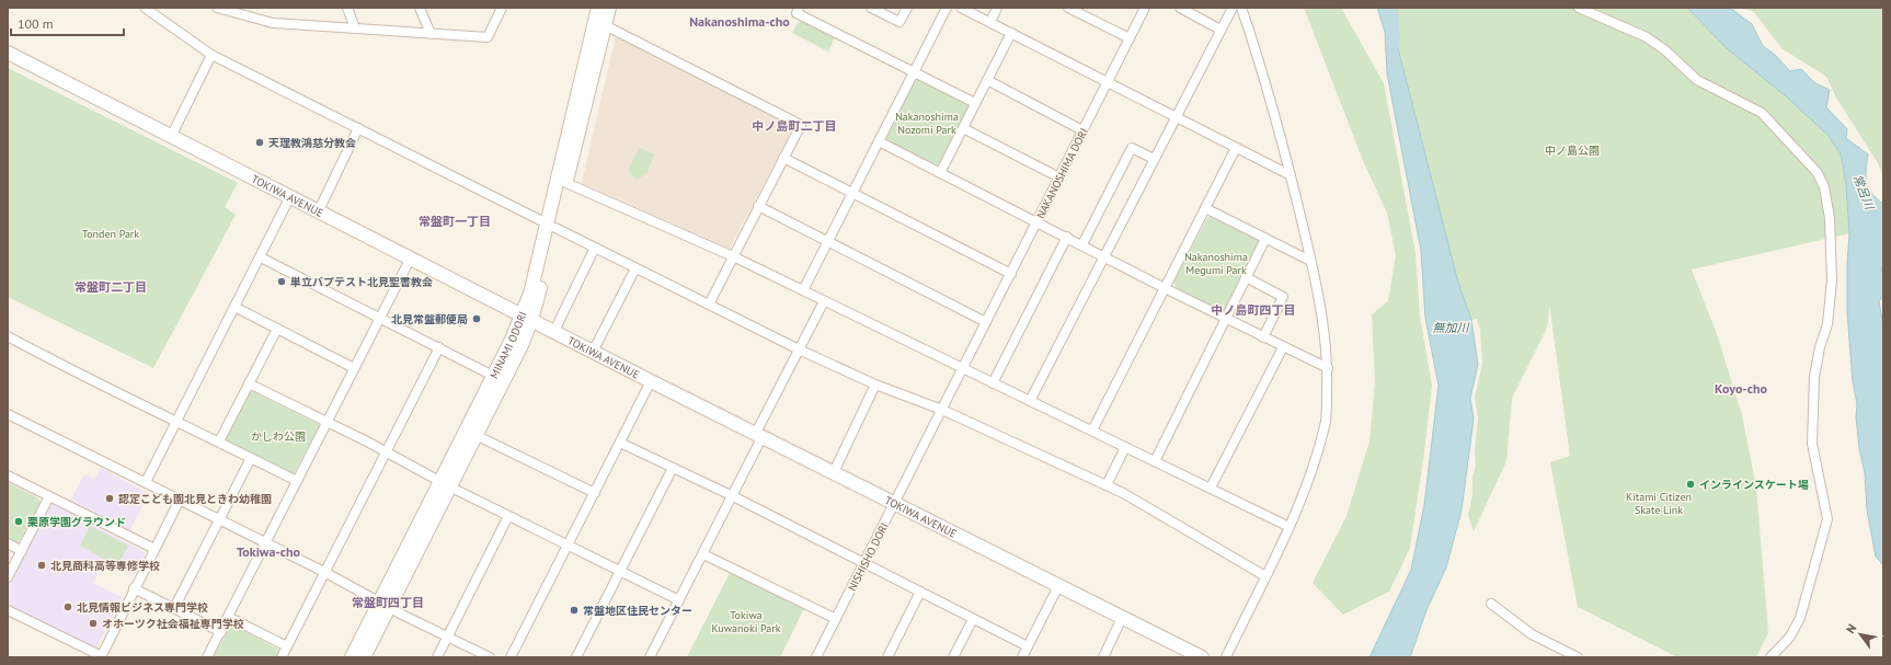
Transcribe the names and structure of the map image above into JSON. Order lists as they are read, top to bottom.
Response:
{
  "streets": {
    "main road": ["TOKIWA AVENUE", "MINAMI ODORI"],
    "street": ["NAKANOSHIMA DORI", "NISHISHO DORI"]
  },
  "crossings": [
    ["NAKANOSHIMA DORI", "NISHISHO DORI"],
    ["TOKIWA AVENUE", "MINAMI ODORI"],
    ["TOKIWA AVENUE", "NISHISHO DORI"]
  ],
  "districts": [
    "Nakanoshima-cho",
    "中ノ島町二丁目",
    "常盤町一丁目",
    "常盤町二丁目",
    "中ノ島町四丁目",
    "Koyo-cho",
    "Tokiwa-cho",
    "常盤町四丁目"
  ],
  "water": ["常呂川", "無加川"],
  "parks": [
    "Nakanoshima Nozomi Park",
    "中ノ島公園",
    "Tonden Park",
    "Nakanoshima Megumi Park",
    "かしわ公園",
    "Kitami Citizen Skate Link",
    "Tokiwa Kuwanoki Park"
  ],
  "places": [
    "天理教鴻慈分教会",
    "単立バプテスト北見聖書教会",
    "北見常盤郵便局",
    "インラインスケート場",
    "認定こども園北見ときわ幼稚園",
    "栗原学園グラウンド",
    "北見商科高等専修学校",
    "北見情報ビジネス専門学校",
    "常盤地区住民センター",
    "オホーツク社会福祉専門学校"
  ],
  "scale_bar": "100 m",
  "north": "top left"
}
